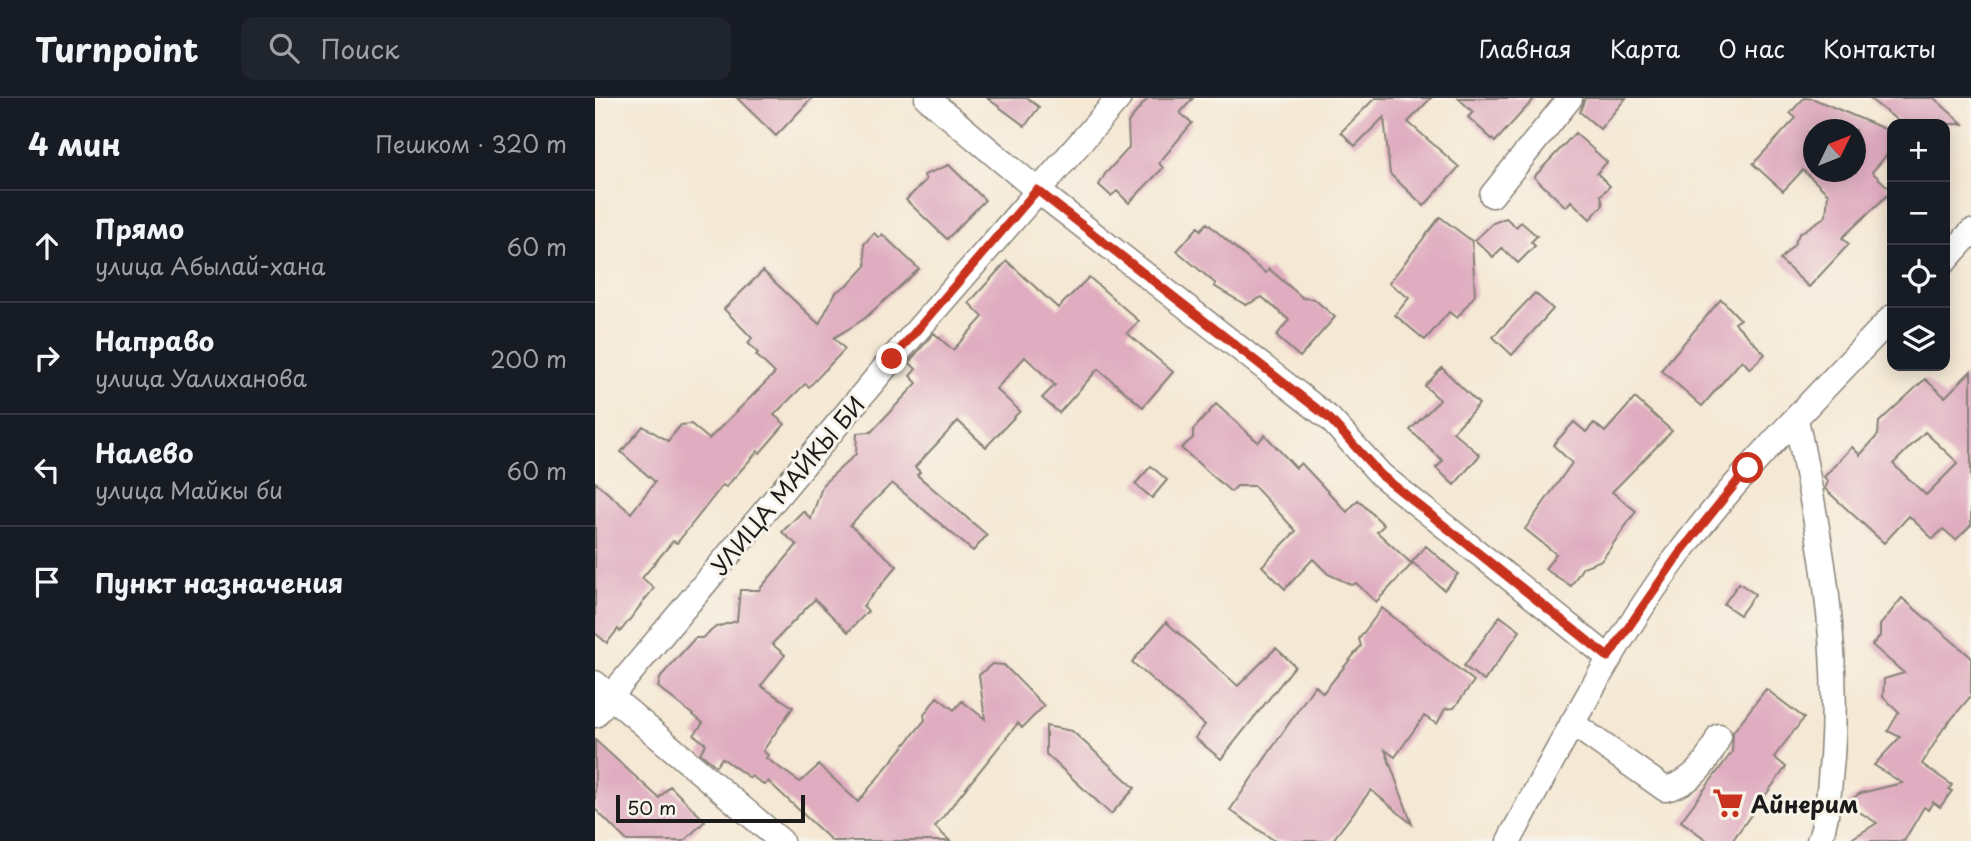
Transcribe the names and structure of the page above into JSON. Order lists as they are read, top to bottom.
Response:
{
  "streets": {
    "street": ["УЛИЦА МАЙКЫ БИ"]
  },
  "places": {
    "supermarket": ["Айнерим"]
  },
  "scale_bar": "50 m",
  "north": "top right",
  "page": {
    "header": "Turnpoint",
    "search": "Поиск",
    "nav": [
      "Главная",
      "Карта",
      "О нас",
      "Контакты"
    ],
    "heading": ["4 мин", "Пешком · 320 m"],
    "map_buttons": ["+", "−"],
    "list": [
      ["Прямо", "улица Абылай-хана", "60 m"],
      ["Направо", "улица Уалиханова", "200 m"],
      ["Налево", "улица Майкы би", "60 m"],
      "Пункт назначения"
    ],
    "scale": "50 m"
  }
}
